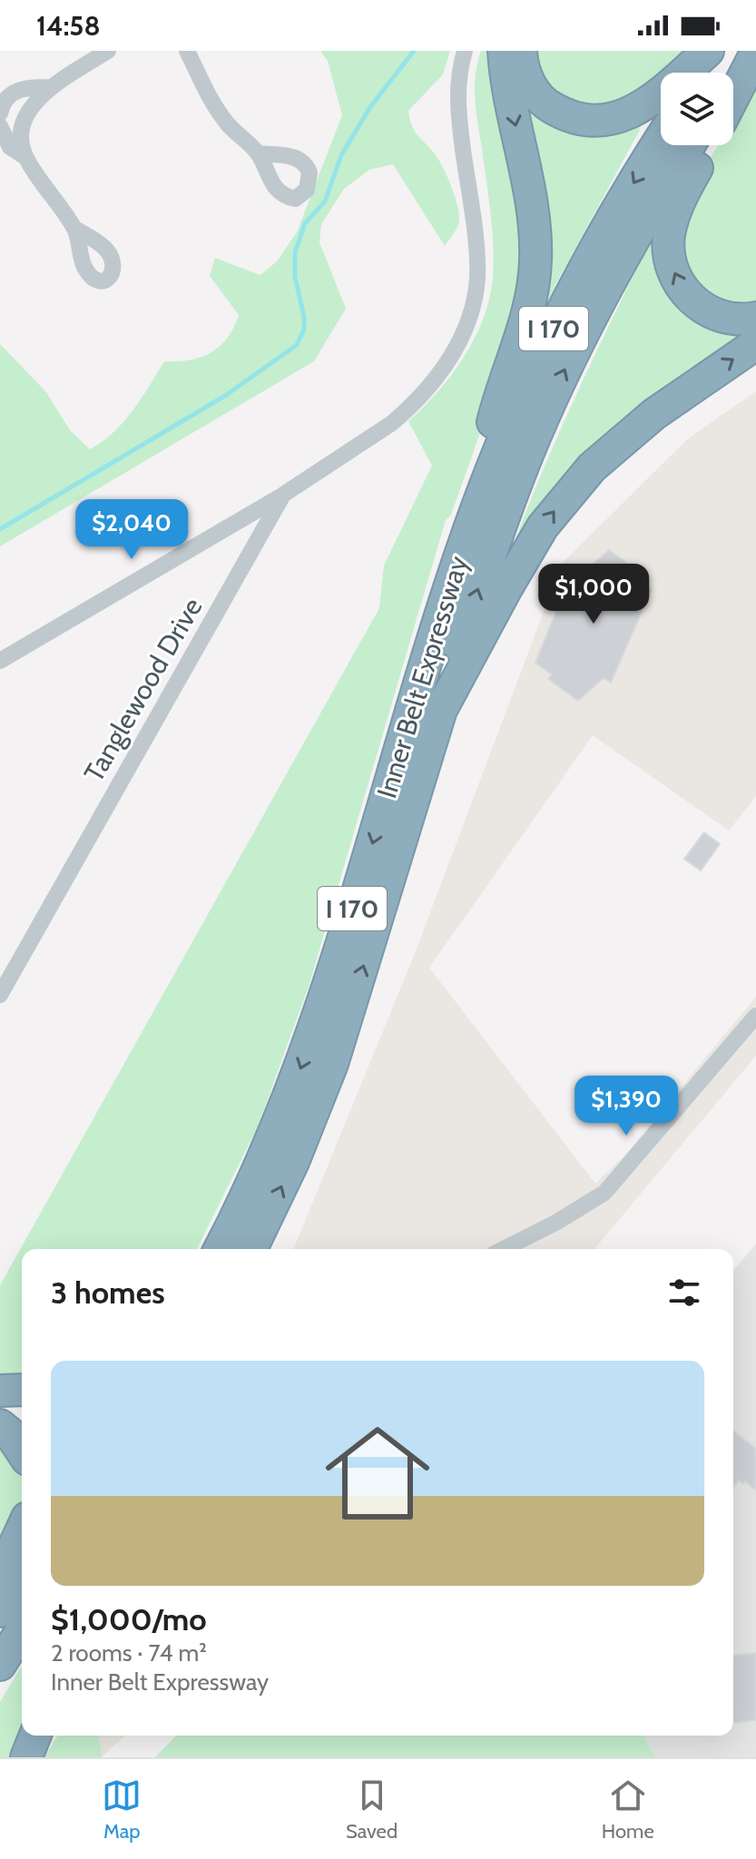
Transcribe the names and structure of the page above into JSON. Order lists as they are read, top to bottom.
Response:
{
  "streets": {
    "highway": ["I 170", "Inner Belt Expressway"],
    "street": ["Tanglewood Drive"]
  },
  "page": {
    "status": "14:58",
    "price": ["$2,040", "$1,000", "$1,390"],
    "heading": "3 homes",
    "list": [
      {
        "name": "$1,000/mo",
        "note": "2 rooms · 74 m² · Inner Belt Expressway"
      }
    ],
    "tabs": ["Map", "Saved", "Home"]
  }
}
